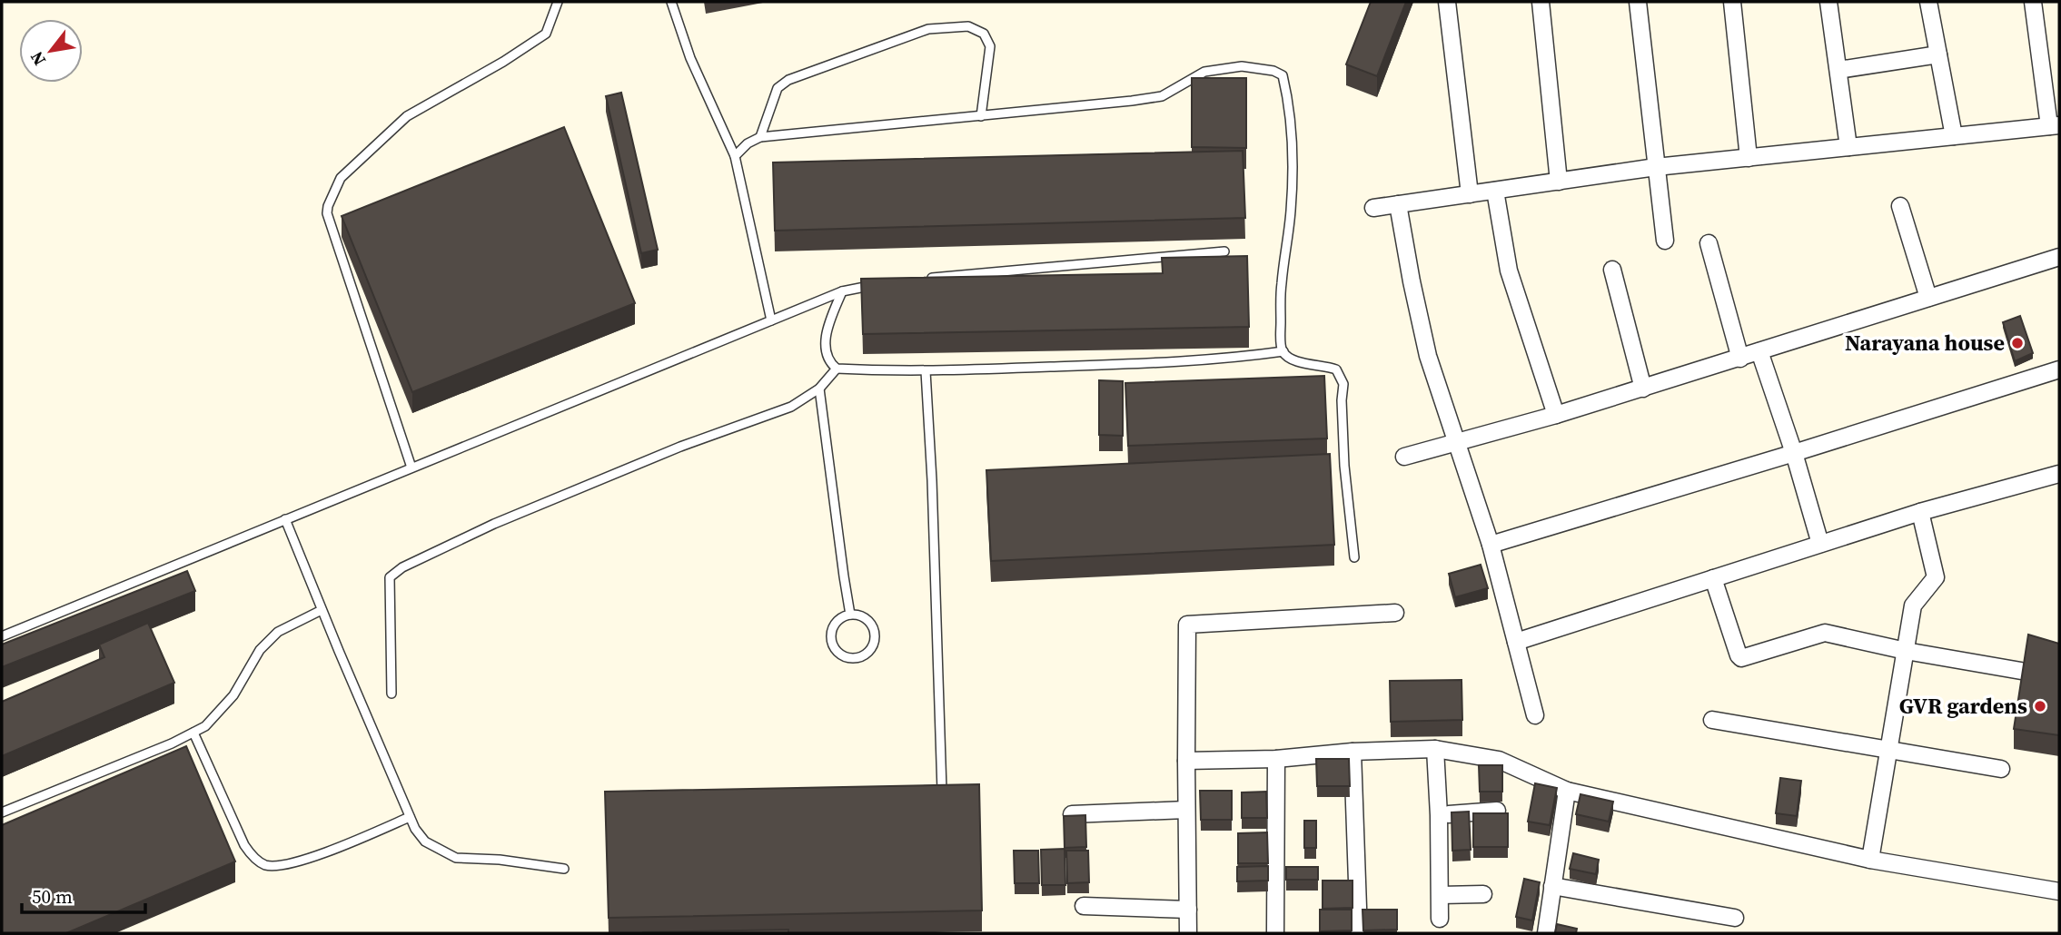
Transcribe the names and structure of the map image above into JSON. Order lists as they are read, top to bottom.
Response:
{
  "places": ["Narayana house", "GVR gardens"],
  "scale_bar": "50 m",
  "north": "bottom left"
}
